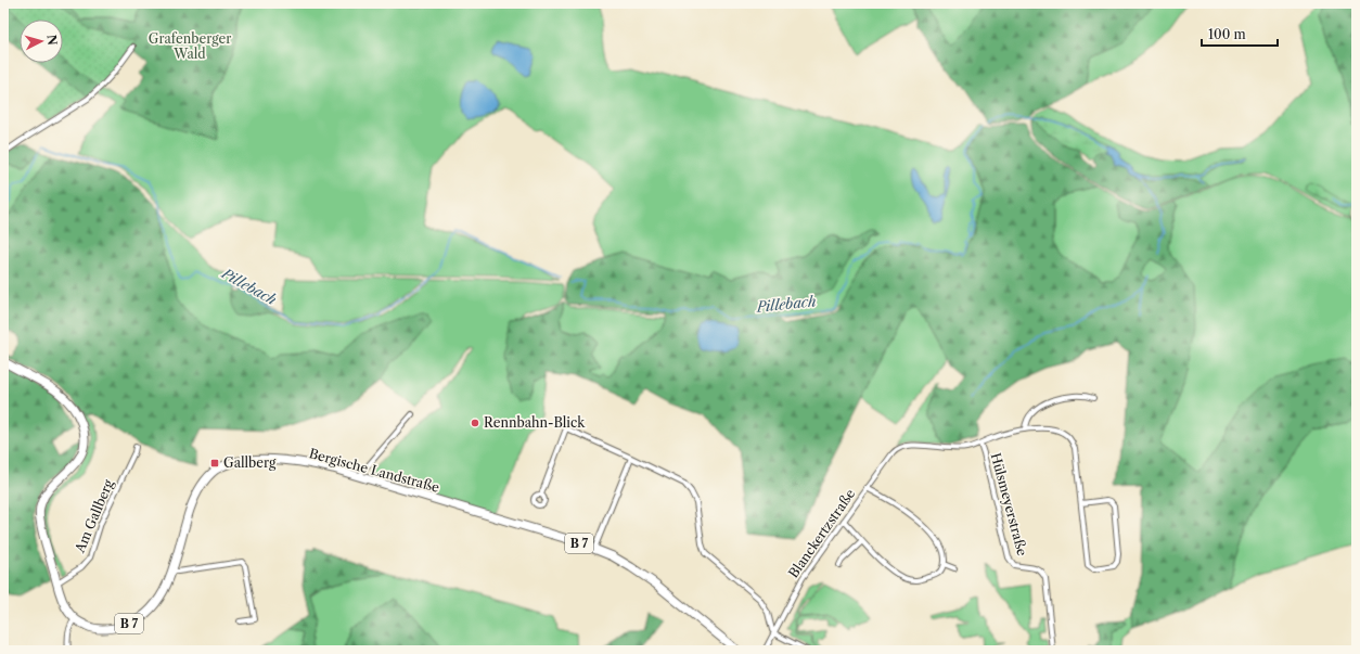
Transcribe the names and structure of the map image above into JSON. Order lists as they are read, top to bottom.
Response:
{
  "streets": {
    "main road": ["Bergische Landstraße", "B 7"],
    "street": ["Hülsmeyerstraße", "Am Gallberg", "Blanckertzstraße"]
  },
  "crossings": [
    ["Hülsmeyerstraße", "Blanckertzstraße"]
  ],
  "water": ["Pillebach"],
  "parks": ["Grafenberger Wald"],
  "places": {
    "other": ["Rennbahn-Blick"],
    "transit": ["Gallberg"]
  },
  "scale_bar": "100 m",
  "north": "right"
}
